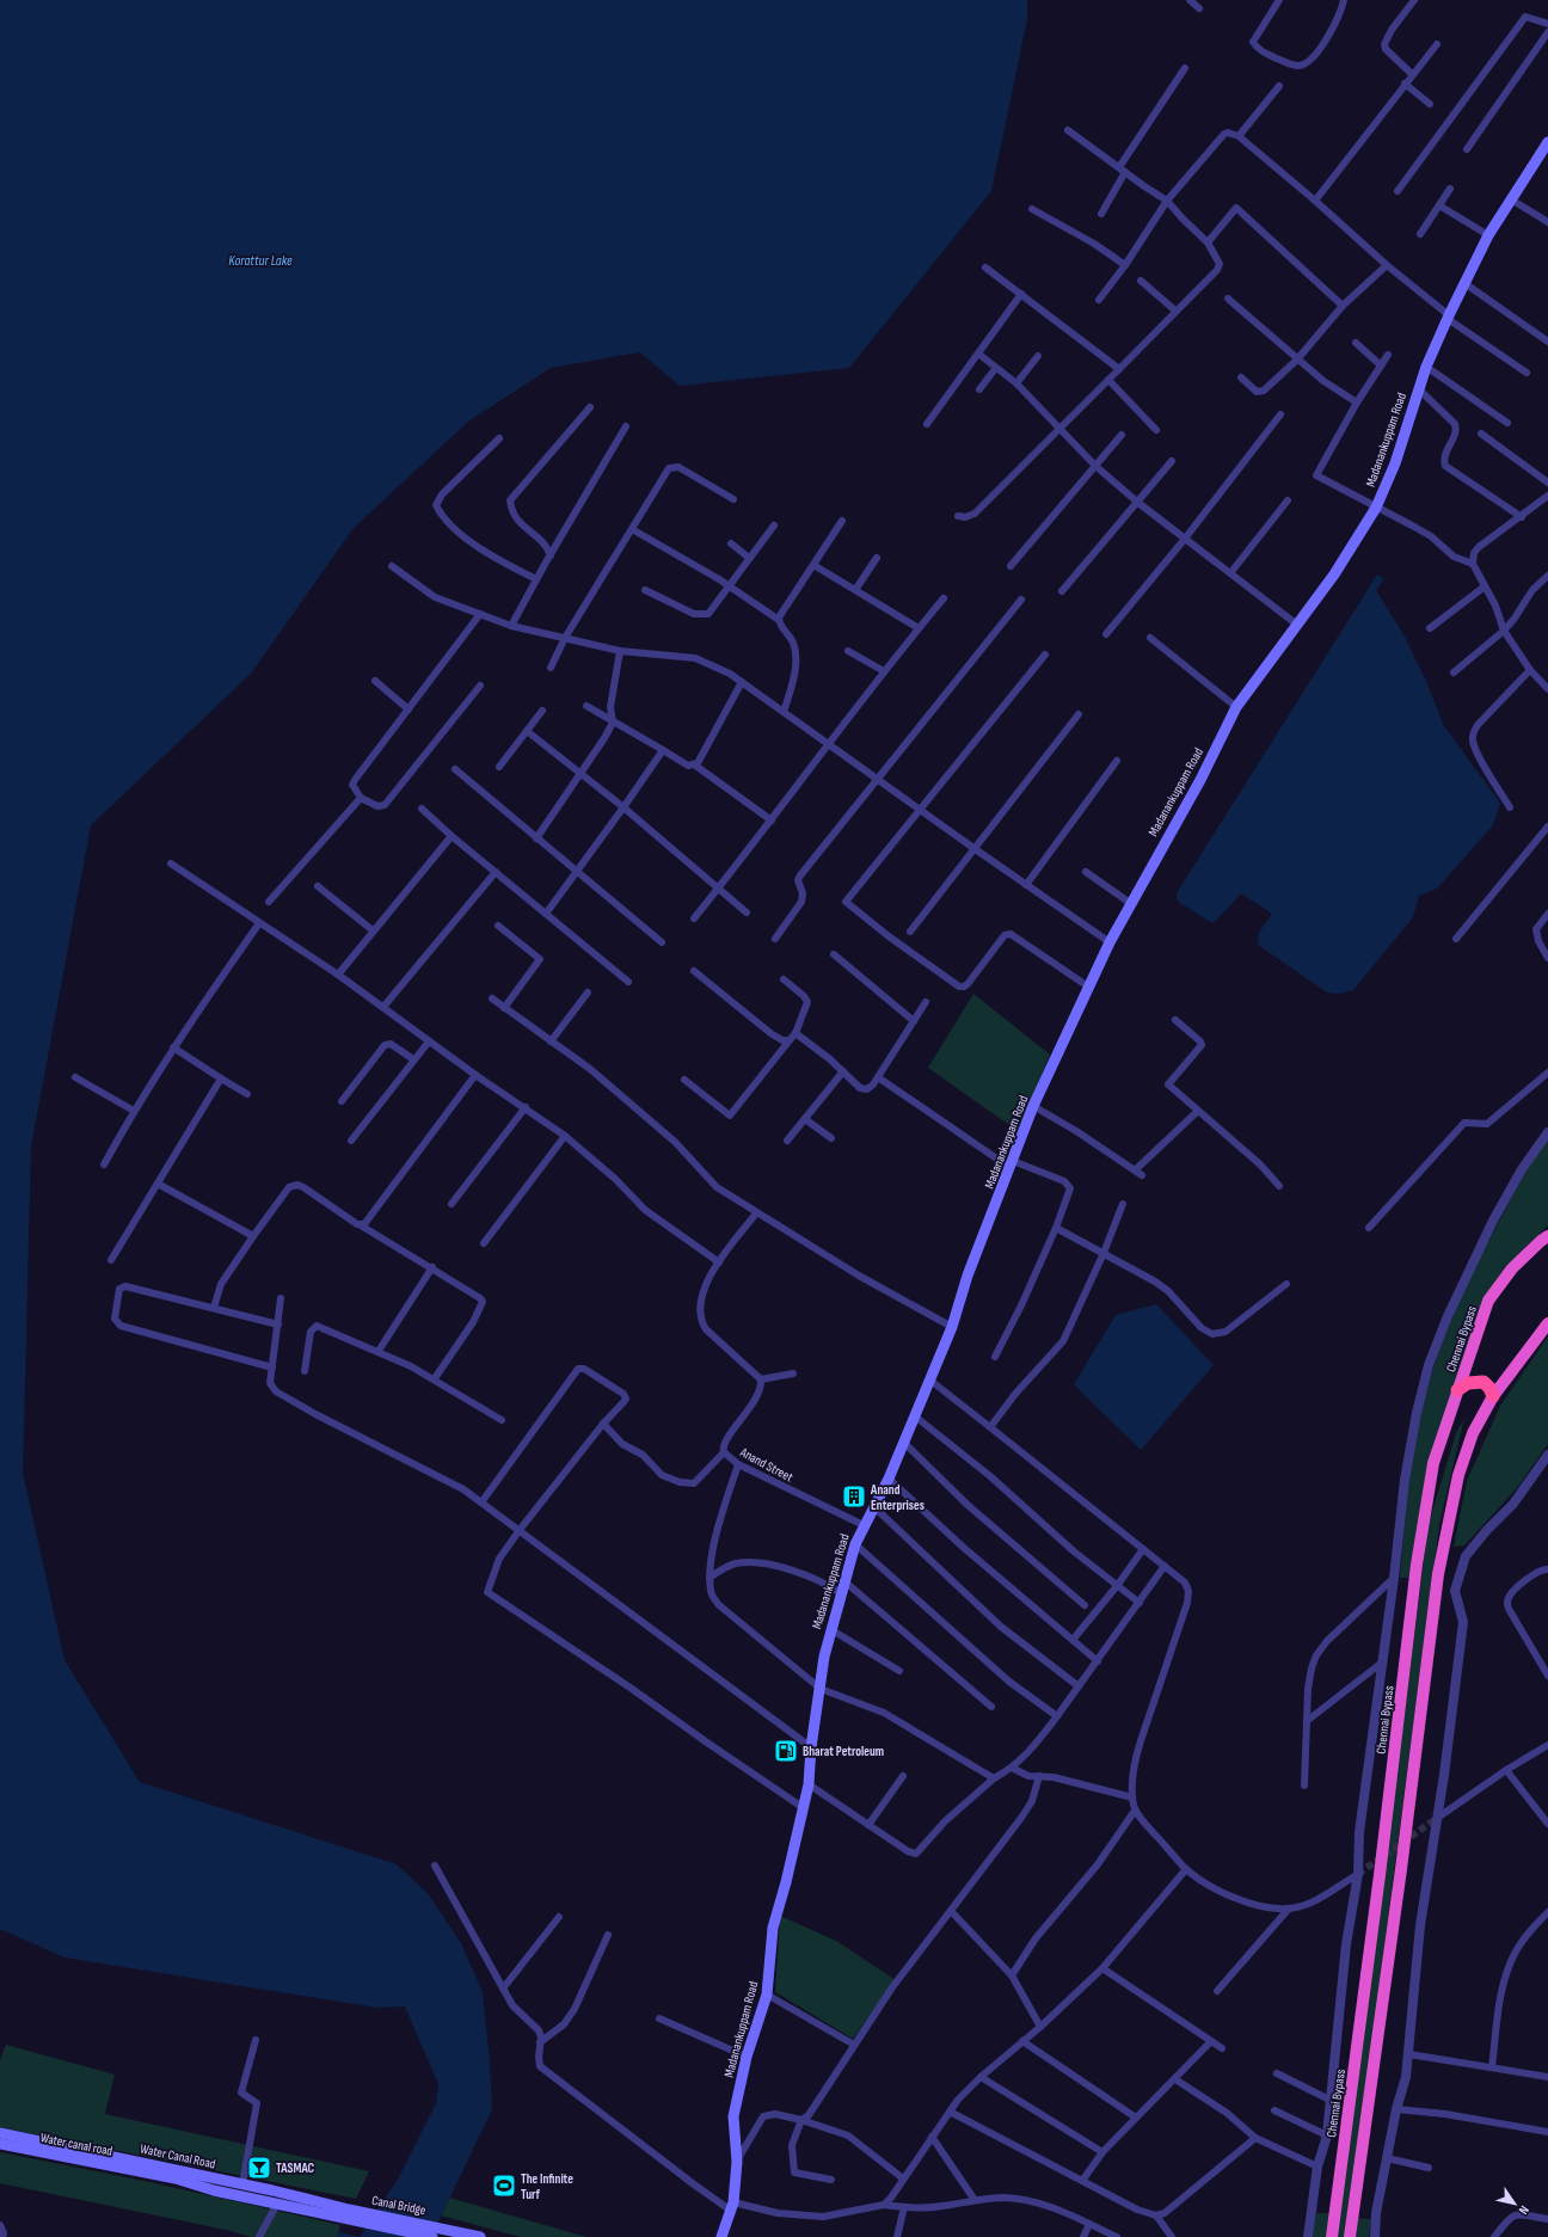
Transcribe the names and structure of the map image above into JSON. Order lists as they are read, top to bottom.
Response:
{
  "streets": {
    "highway": ["Chennai Bypass"],
    "main road": [
      "Madanankuppam Road",
      "Water canal road",
      "Water Canal Road",
      "Canal Bridge"
    ],
    "street": ["Anand Street"]
  },
  "crossings": [
    ["Madanankuppam Road", "Anand Street"],
    ["Water canal road", "Water Canal Road"],
    ["Water canal road", "Canal Bridge"],
    ["Water Canal Road", "Canal Bridge"]
  ],
  "water": ["Korattur Lake"],
  "places": {
    "building": ["Anand Enterprises"],
    "fuel station": ["Bharat Petroleum"],
    "bar": ["TASMAC"],
    "sports": ["The Infinite Turf"]
  },
  "north": "bottom right"
}
